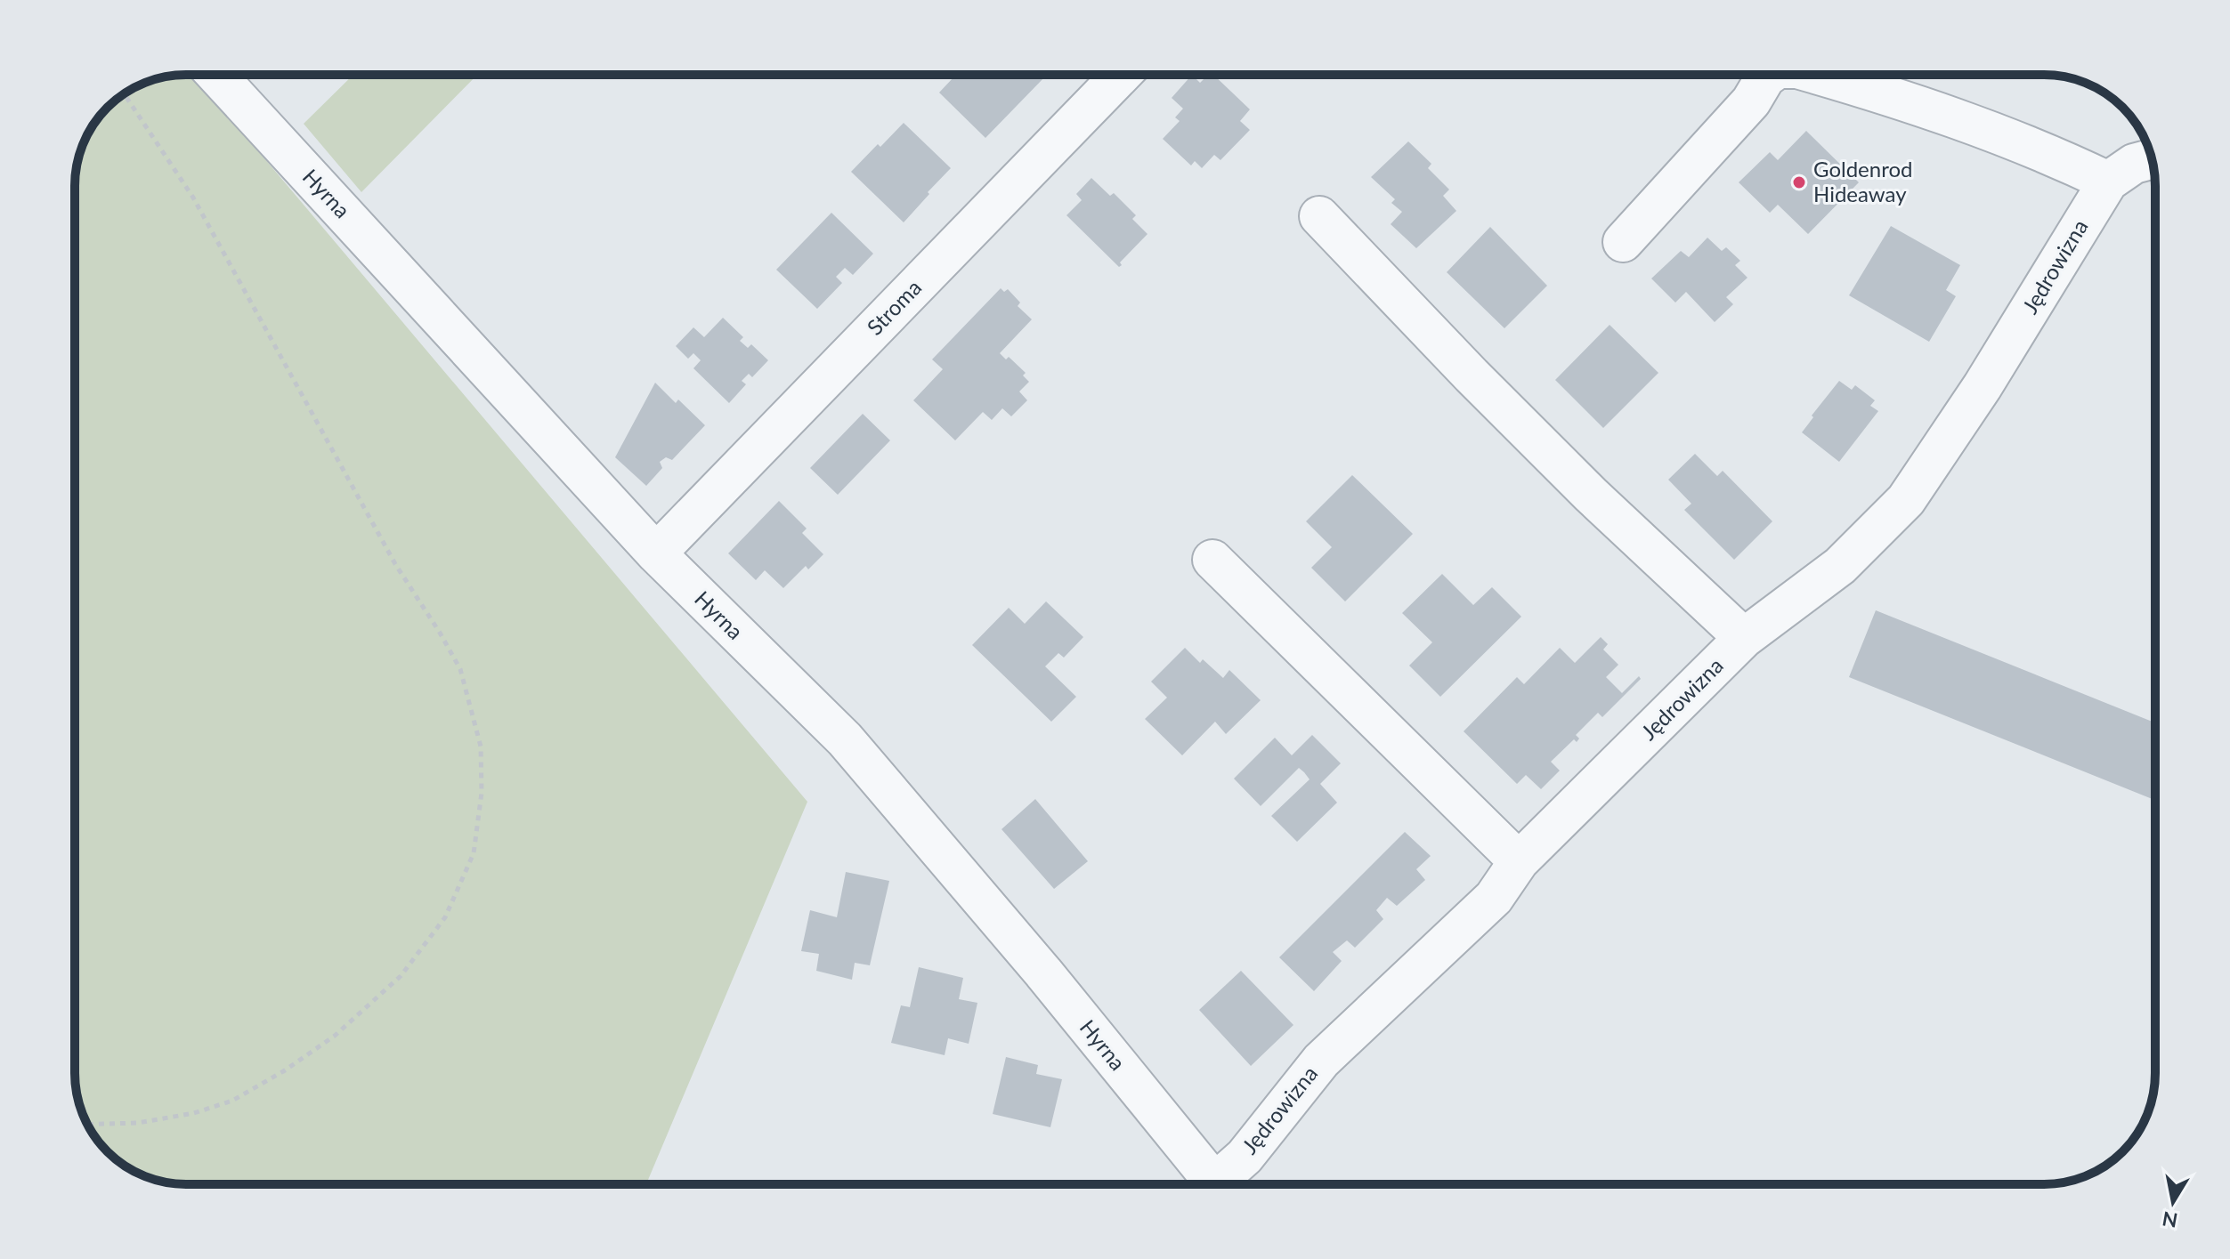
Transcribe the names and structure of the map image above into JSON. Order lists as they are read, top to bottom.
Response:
{
  "streets": {
    "street": ["Hyrna", "Jędrowizna", "Stroma"]
  },
  "crossings": [
    ["Hyrna", "Stroma"]
  ],
  "places": ["Goldenrod Hideaway"],
  "north": "bottom"
}
